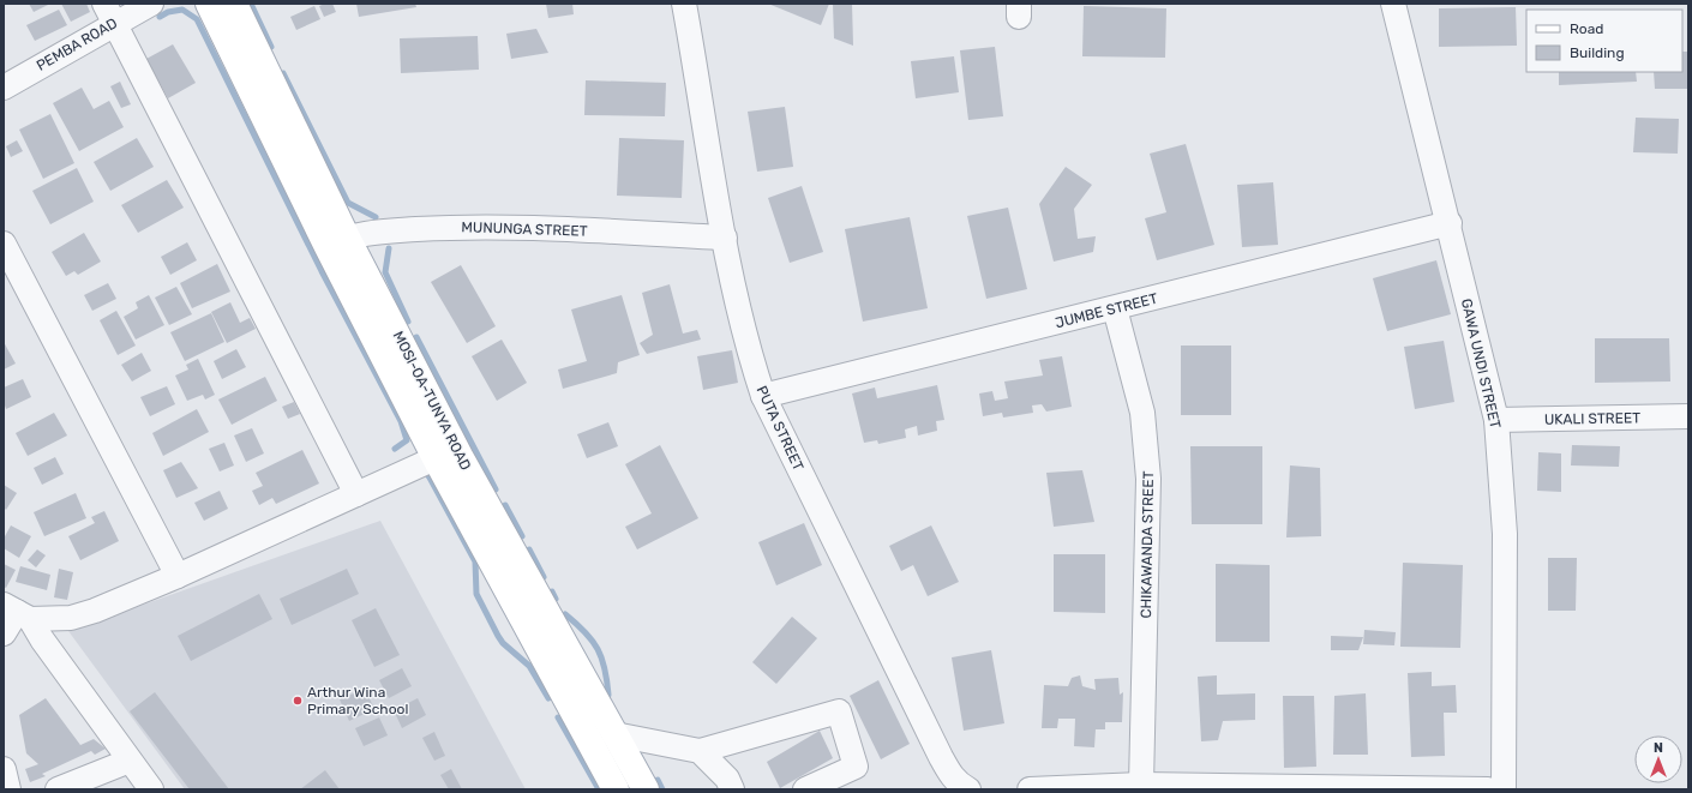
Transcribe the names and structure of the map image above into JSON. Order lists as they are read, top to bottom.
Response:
{
  "streets": {
    "main road": ["MOSI-OA-TUNYA ROAD"],
    "street": [
      "PEMBA ROAD",
      "MUNUNGA STREET",
      "JUMBE STREET",
      "GAWA UNDI STREET",
      "UKALI STREET",
      "PUTA STREET",
      "CHIKAWANDA STREET"
    ]
  },
  "crossings": [
    ["MUNUNGA STREET", "MOSI-OA-TUNYA ROAD"],
    ["MUNUNGA STREET", "PUTA STREET"],
    ["JUMBE STREET", "GAWA UNDI STREET"],
    ["JUMBE STREET", "PUTA STREET"],
    ["JUMBE STREET", "CHIKAWANDA STREET"],
    ["GAWA UNDI STREET", "UKALI STREET"]
  ],
  "places": ["Arthur Wina Primary School"],
  "legend": ["Road", "Building"],
  "north": "top"
}
